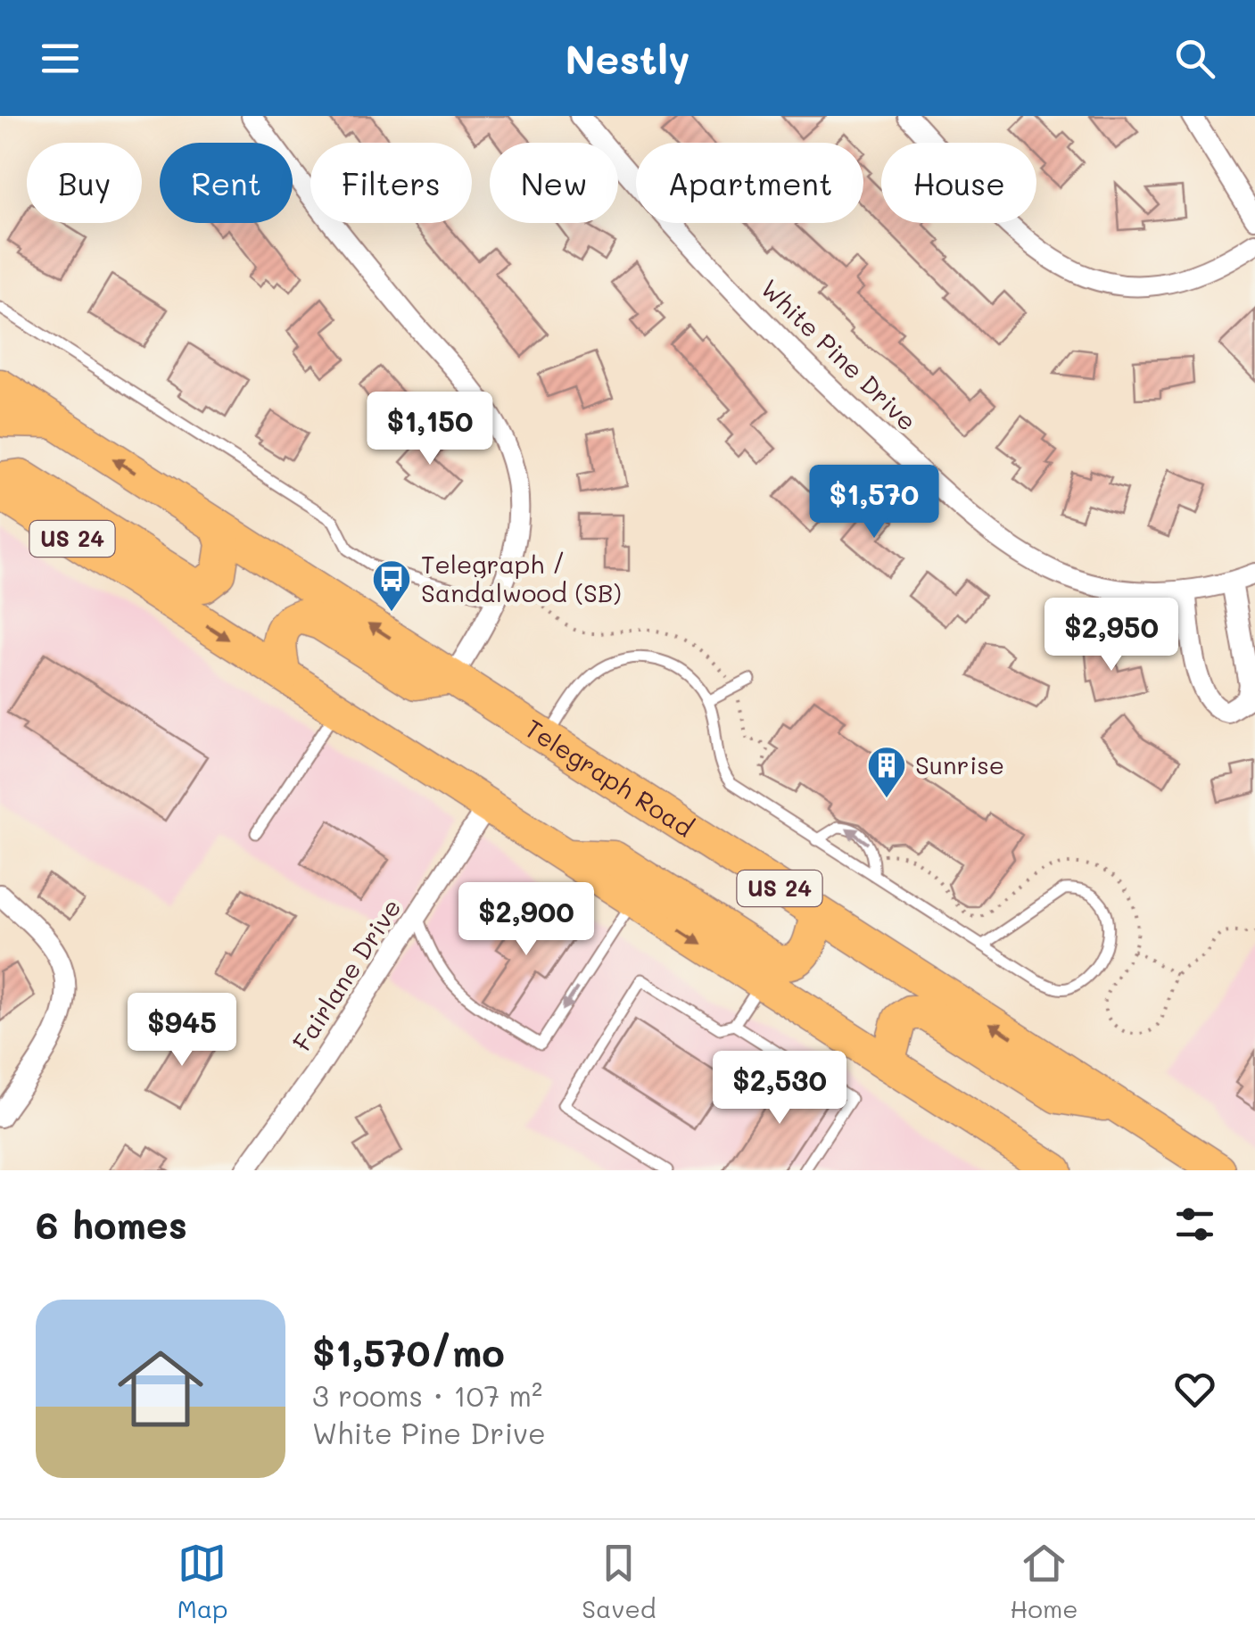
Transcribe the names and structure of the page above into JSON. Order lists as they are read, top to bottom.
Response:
{
  "streets": {
    "highway": ["US 24", "Telegraph Road"],
    "street": ["White Pine Drive", "Fairlane Drive"]
  },
  "crossings": [
    ["US 24", "Fairlane Drive"]
  ],
  "places": {
    "bus stop": ["Telegraph / Sandalwood (SB)"],
    "building": ["Sunrise"]
  },
  "page": {
    "header": "Nestly",
    "chip": [
      "Buy",
      "Rent",
      "Filters",
      "New",
      "Apartment",
      "House"
    ],
    "price": [
      "$1,150",
      "$1,570",
      "$2,950",
      "$2,900",
      "$945",
      "$2,530"
    ],
    "heading": "6 homes",
    "list": [
      {
        "name": "$1,570/mo",
        "note": "3 rooms · 107 m² · White Pine Drive"
      }
    ],
    "tabs": ["Map", "Saved", "Home"]
  }
}
